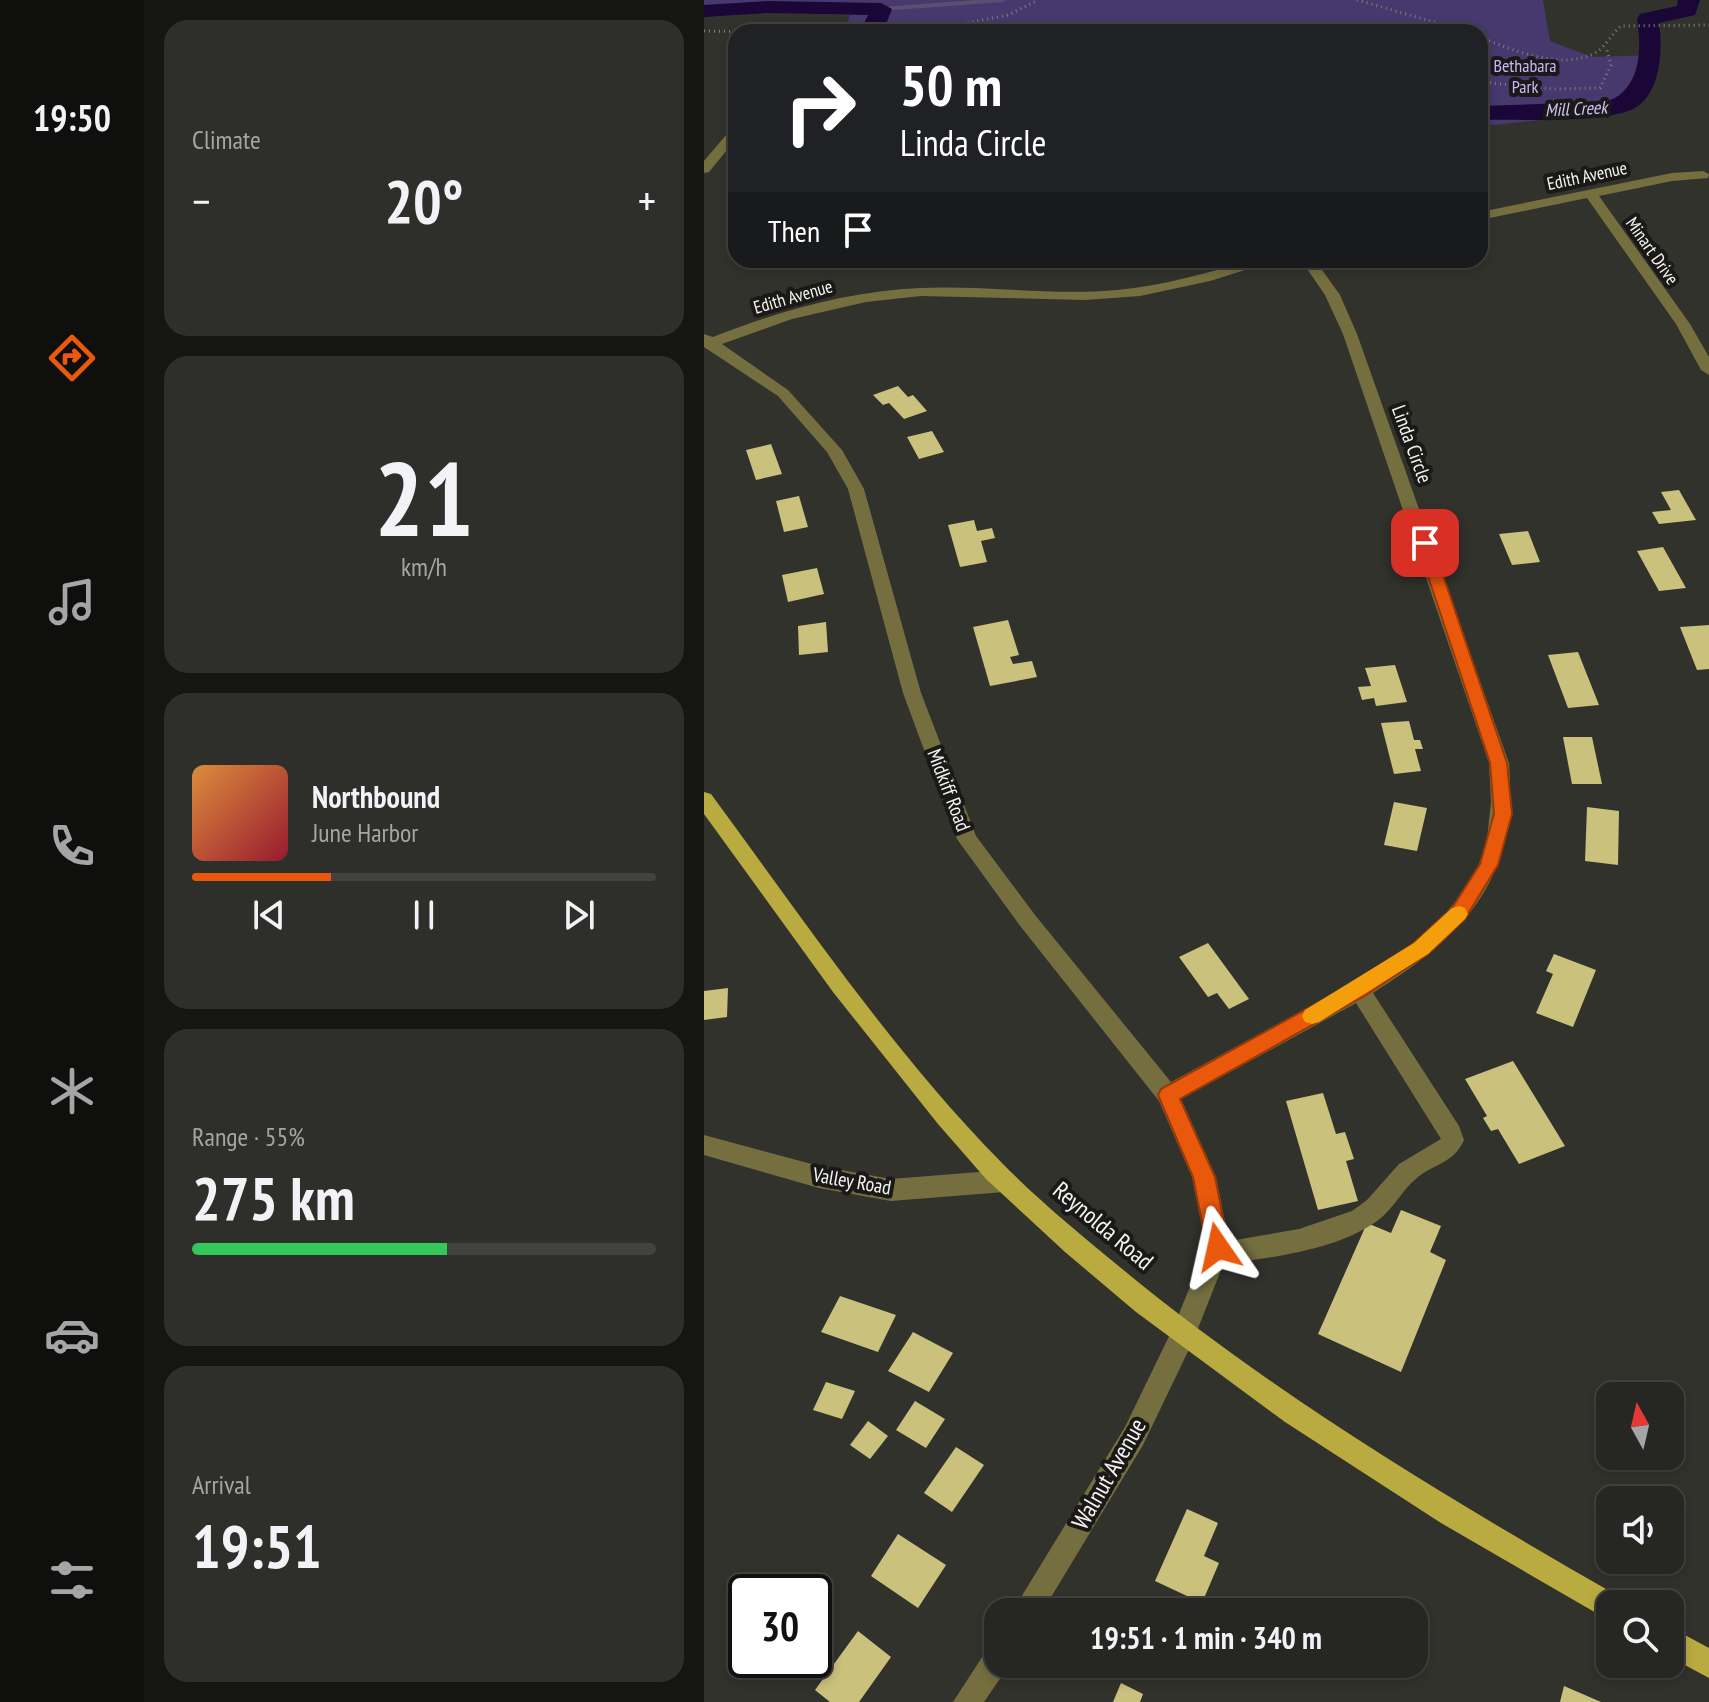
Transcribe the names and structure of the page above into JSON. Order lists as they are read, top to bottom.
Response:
{
  "streets": {
    "main road": ["Reynolda Road"],
    "street": [
      "Edith Avenue",
      "Minart Drive",
      "Linda Circle",
      "Midkiff Road",
      "Valley Road",
      "Walnut Avenue"
    ]
  },
  "crossings": [
    ["Edith Avenue", "Minart Drive"],
    ["Edith Avenue", "Midkiff Road"],
    ["Linda Circle", "Midkiff Road"],
    ["Midkiff Road", "Reynolda Road"],
    ["Midkiff Road", "Walnut Avenue"],
    ["Valley Road", "Reynolda Road"],
    ["Reynolda Road", "Walnut Avenue"]
  ],
  "water": ["Mill Creek"],
  "parks": ["Bethabara Park"],
  "north": "top",
  "page": {
    "tabs": "19:50",
    "tile": [
      "Climate",
      ["21", "km/h"],
      ["Range · 55%", "275 km"],
      ["Arrival", "19:51"]
    ],
    "turn": ["50 m", "Linda Circle"],
    "heat": ["−", "20°", "+"],
    "then": "Then",
    "song": ["Northbound", "June Harbor"],
    "limit": "30",
    "trip": "19:51 · 1 min · 340 m"
  }
}
